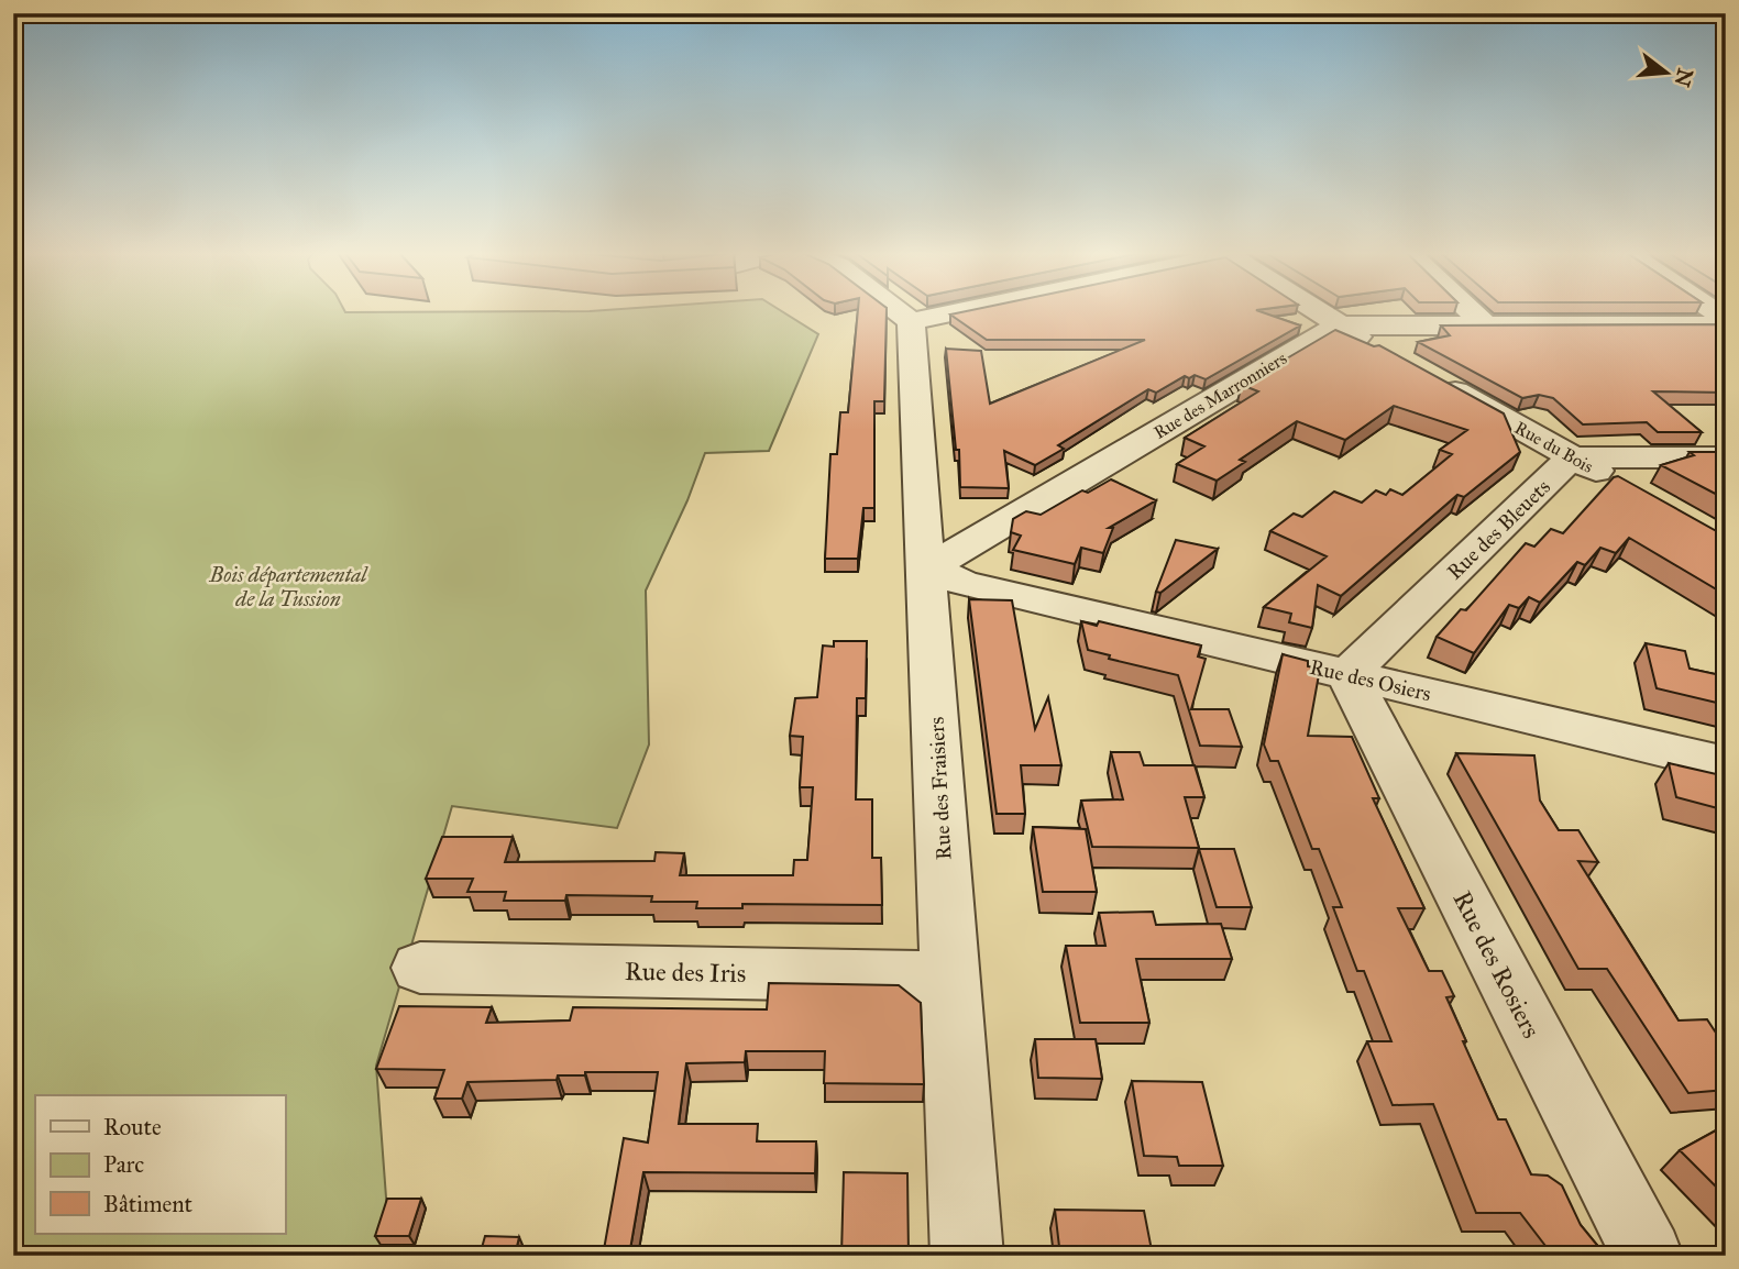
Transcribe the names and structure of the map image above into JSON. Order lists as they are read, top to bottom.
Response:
{
  "streets": {
    "street": [
      "Rue des Marronniers",
      "Rue du Bois",
      "Rue des Bleuets",
      "Rue des Osiers",
      "Rue des Fraisiers",
      "Rue des Rosiers",
      "Rue des Iris"
    ]
  },
  "crossings": [
    ["Rue des Marronniers", "Rue des Osiers"],
    ["Rue des Marronniers", "Rue des Fraisiers"],
    ["Rue du Bois", "Rue des Bleuets"],
    ["Rue des Bleuets", "Rue des Osiers"],
    ["Rue des Bleuets", "Rue des Rosiers"],
    ["Rue des Osiers", "Rue des Fraisiers"],
    ["Rue des Osiers", "Rue des Rosiers"],
    ["Rue des Fraisiers", "Rue des Iris"]
  ],
  "parks": ["Bois départemental de la Tussion"],
  "legend": ["Route", "Parc", "Bâtiment"],
  "north": "right"
}
